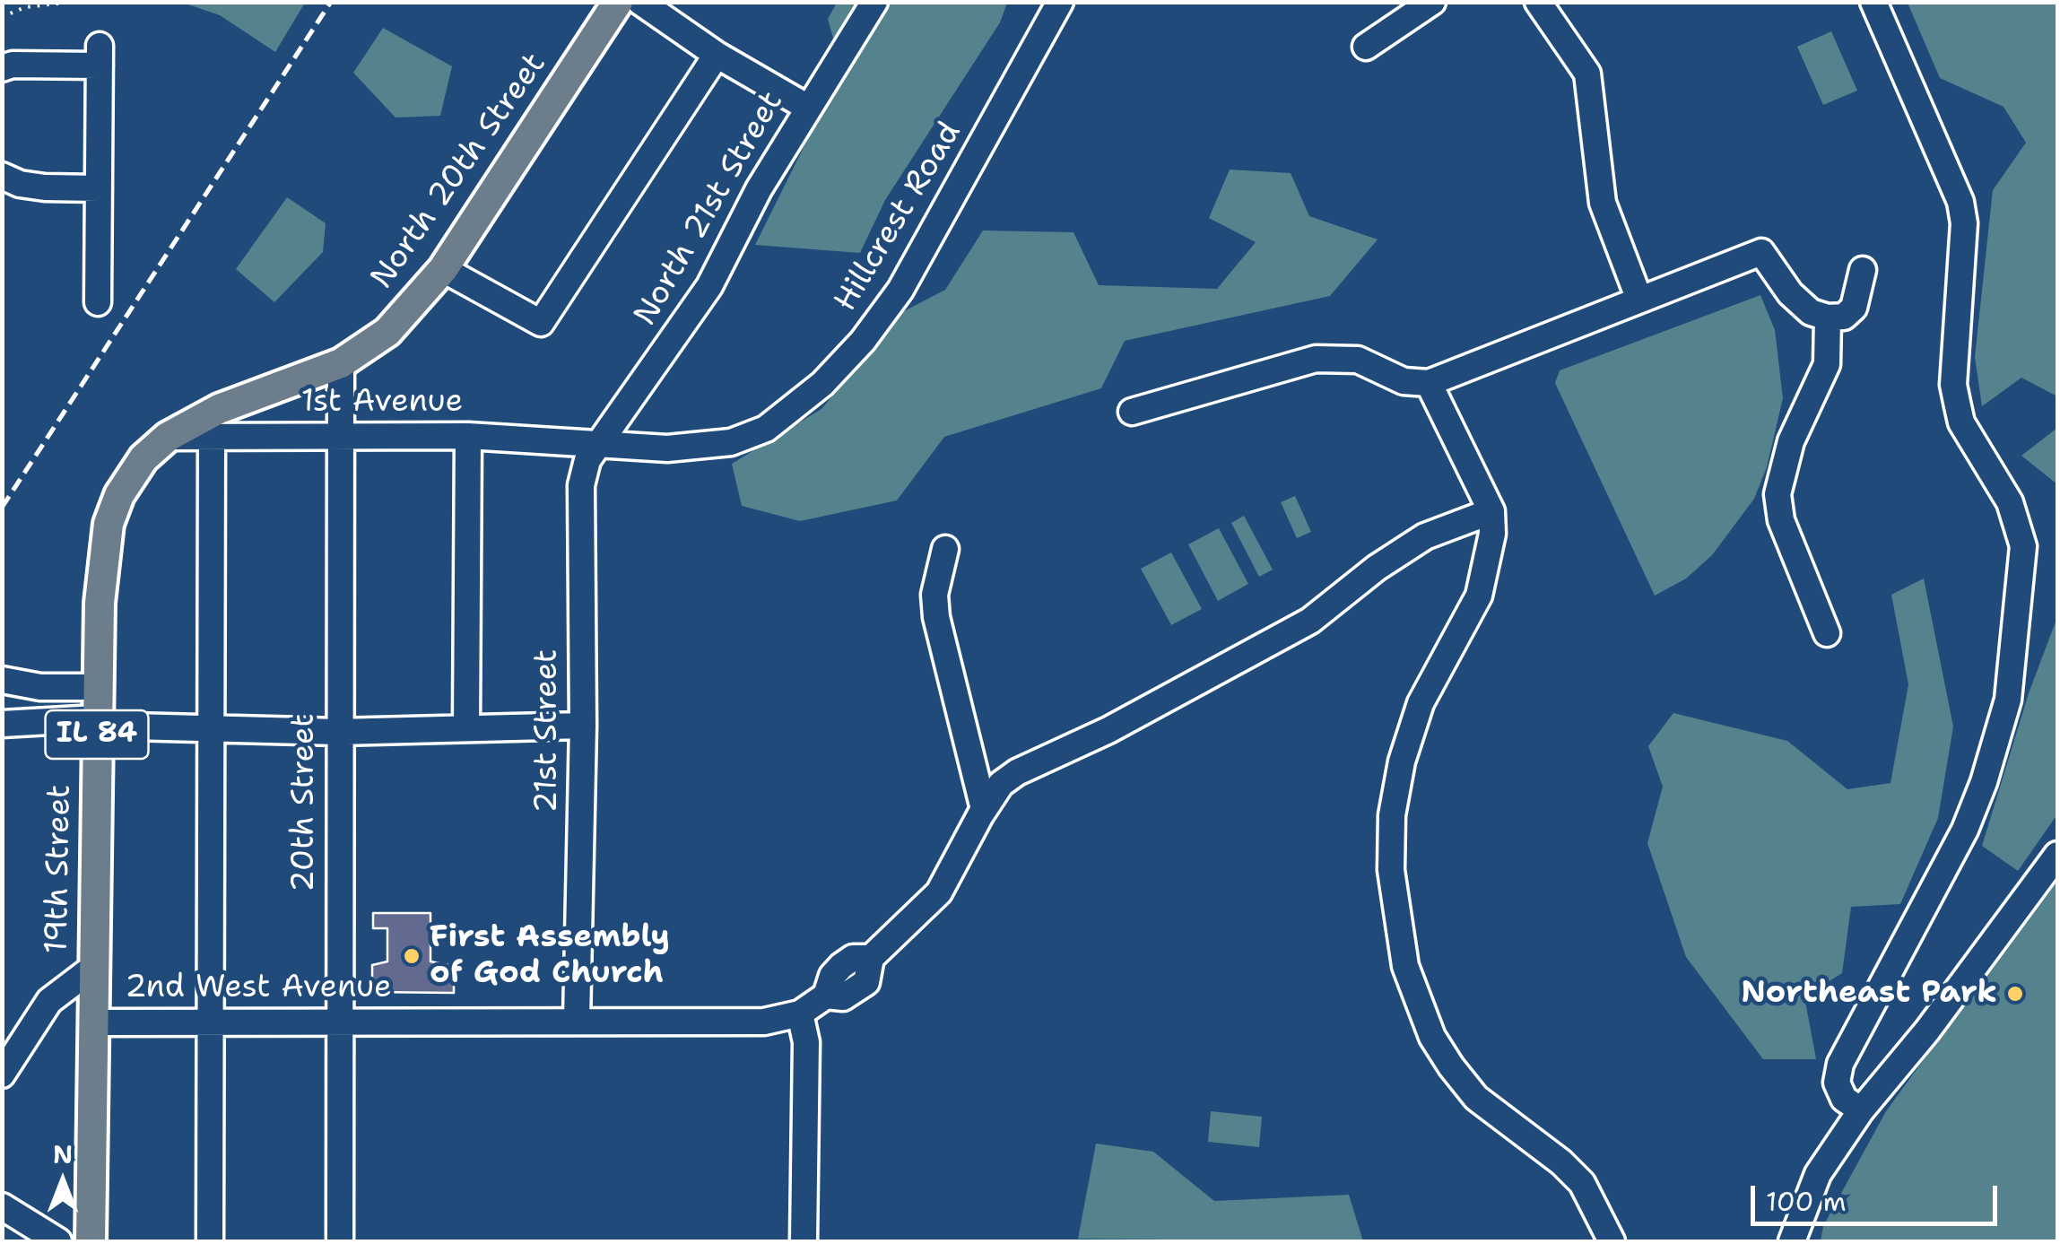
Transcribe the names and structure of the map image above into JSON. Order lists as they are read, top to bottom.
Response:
{
  "streets": {
    "main road": ["North 20th Street", "IL 84", "19th Street"],
    "street": [
      "North 21st Street",
      "Hillcrest Road",
      "1st Avenue",
      "21st Street",
      "20th Street",
      "2nd West Avenue"
    ]
  },
  "crossings": [
    ["North 20th Street", "20th Street"],
    ["North 20th Street", "19th Street"],
    ["North 21st Street", "Hillcrest Road"],
    ["North 21st Street", "1st Avenue"],
    ["North 21st Street", "21st Street"],
    ["Hillcrest Road", "1st Avenue"],
    ["Hillcrest Road", "21st Street"],
    ["1st Avenue", "21st Street"],
    ["1st Avenue", "20th Street"],
    ["1st Avenue", "19th Street"],
    ["21st Street", "2nd West Avenue"],
    ["20th Street", "19th Street"],
    ["20th Street", "2nd West Avenue"],
    ["19th Street", "2nd West Avenue"]
  ],
  "places": ["First Assembly of God Church", "Northeast Park"],
  "scale_bar": "100 m",
  "north": "top"
}
